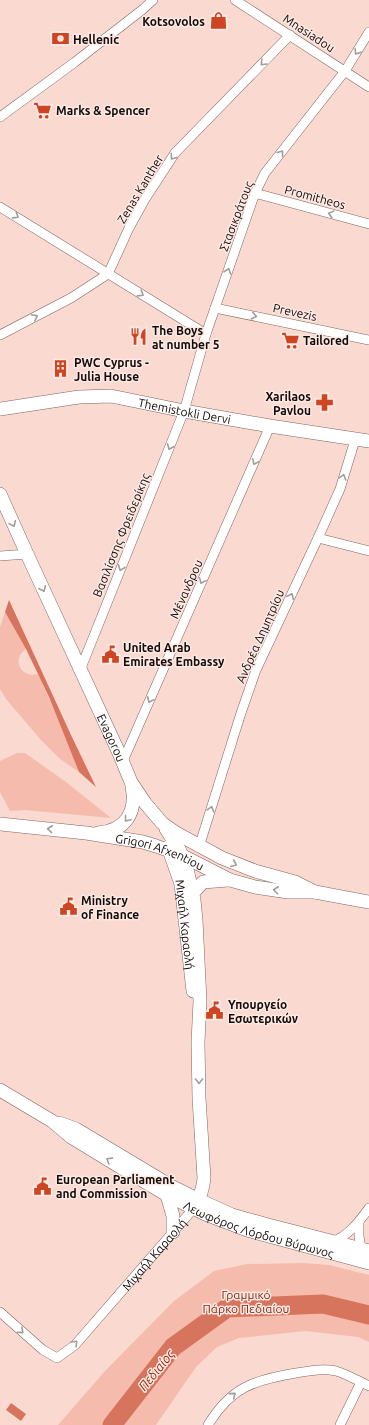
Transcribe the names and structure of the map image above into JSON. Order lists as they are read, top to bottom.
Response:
{
  "streets": {
    "street": [
      "Mnasiadou",
      "Zenas Kanther",
      "Promitheos",
      "Στασικράτους",
      "Prevezis",
      "Themistokli Dervi",
      "Βασιλίσσης Φρειδερίκης",
      "Μένανδρου",
      "Ανδρέα Δημητρίου",
      "Evagorou",
      "Grigori Afxentiou",
      "Μιχαήλ Καραολή",
      "Λεωφόρος Λόρδου Βύρωνος"
    ]
  },
  "crossings": [
    ["Mnasiadou", "Zenas Kanther"],
    ["Mnasiadou", "Στασικράτους"],
    ["Promitheos", "Στασικράτους"],
    ["Στασικράτους", "Prevezis"],
    ["Στασικράτους", "Themistokli Dervi"],
    ["Στασικράτους", "Βασιλίσσης Φρειδερίκης"],
    ["Themistokli Dervi", "Βασιλίσσης Φρειδερίκης"],
    ["Themistokli Dervi", "Μένανδρου"],
    ["Themistokli Dervi", "Ανδρέα Δημητρίου"],
    ["Βασιλίσσης Φρειδερίκης", "Evagorou"],
    ["Μένανδρου", "Evagorou"],
    ["Ανδρέα Δημητρίου", "Evagorou"],
    ["Evagorou", "Grigori Afxentiou"],
    ["Evagorou", "Μιχαήλ Καραολή"],
    ["Grigori Afxentiou", "Μιχαήλ Καραολή"],
    ["Μιχαήλ Καραολή", "Λεωφόρος Λόρδου Βύρωνος"]
  ],
  "one_way": [
    "Zenas Kanther",
    "Promitheos",
    "Prevezis",
    "Βασιλίσσης Φρειδερίκης",
    "Μένανδρου",
    "Ανδρέα Δημητρίου",
    "Evagorou",
    "Grigori Afxentiou"
  ],
  "water": ["Πεδιαίος"],
  "parks": ["Γραμμικό Πάρκο Πεδιαίου"],
  "places": {
    "shop": ["Kotsovolos"],
    "bank": ["Hellenic"],
    "supermarket": ["Marks & Spencer", "Tailored"],
    "restaurant": ["The Boys at number 5"],
    "building": ["PWC Cyprus - Julia House"],
    "pharmacy": ["Xarilaos Pavlou"],
    "public building": [
      "United Arab Emirates Embassy",
      "Ministry of Finance",
      "Υπουργείο Εσωτερικών",
      "European Parliament and Commission"
    ]
  }
}
